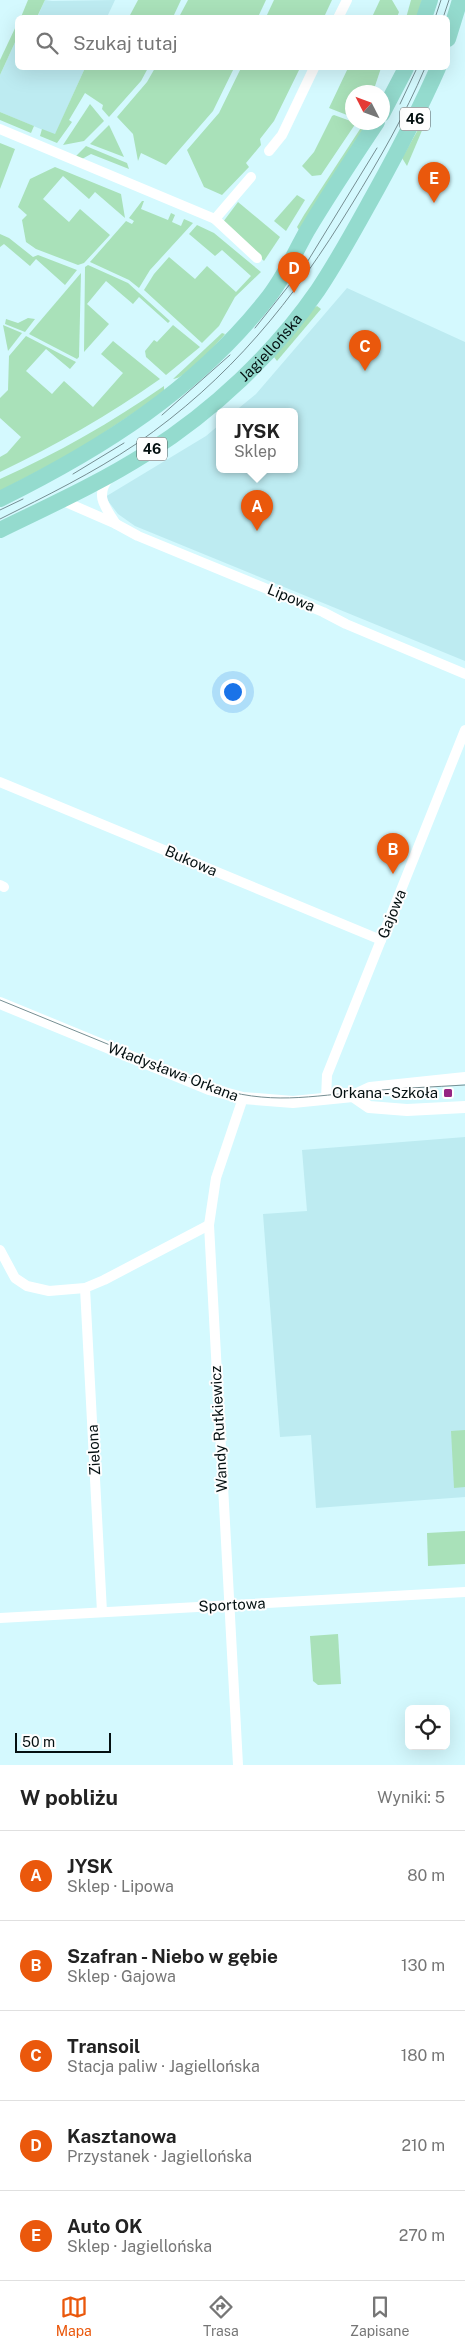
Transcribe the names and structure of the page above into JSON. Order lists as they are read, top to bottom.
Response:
{
  "streets": {
    "main road": ["46", "Jagiellońska"],
    "street": [
      "Lipowa",
      "Bukowa",
      "Gajowa",
      "Władysława Orkana",
      "Wandy Rutkiewicz",
      "Zielona",
      "Sportowa"
    ]
  },
  "crossings": [
    ["Jagiellońska", "Lipowa"],
    ["Bukowa", "Gajowa"],
    ["Gajowa", "Władysława Orkana"],
    ["Władysława Orkana", "Wandy Rutkiewicz"],
    ["Wandy Rutkiewicz", "Sportowa"],
    ["Zielona", "Sportowa"]
  ],
  "places": {
    "transit": ["Orkana - Szkoła"]
  },
  "scale_bar": "50 m",
  "north": "top left",
  "page": {
    "search": "Szukaj tutaj",
    "pins": [
      "E",
      "D",
      "C",
      "A",
      "B"
    ],
    "popup": ["JYSK", "Sklep"],
    "scale": "50 m",
    "heading": ["W pobliżu", "Wyniki: 5"],
    "list": [
      {
        "mark": "A",
        "name": "JYSK",
        "note": "Sklep · Lipowa",
        "value": "80 m"
      },
      {
        "mark": "B",
        "name": "Szafran - Niebo w gębie",
        "note": "Sklep · Gajowa",
        "value": "130 m"
      },
      {
        "mark": "C",
        "name": "Transoil",
        "note": "Stacja paliw · Jagiellońska",
        "value": "180 m"
      },
      {
        "mark": "D",
        "name": "Kasztanowa",
        "note": "Przystanek · Jagiellońska",
        "value": "210 m"
      },
      {
        "mark": "E",
        "name": "Auto OK",
        "note": "Sklep · Jagiellońska",
        "value": "270 m"
      }
    ],
    "nav": ["Mapa", "Trasa", "Zapisane"]
  }
}
